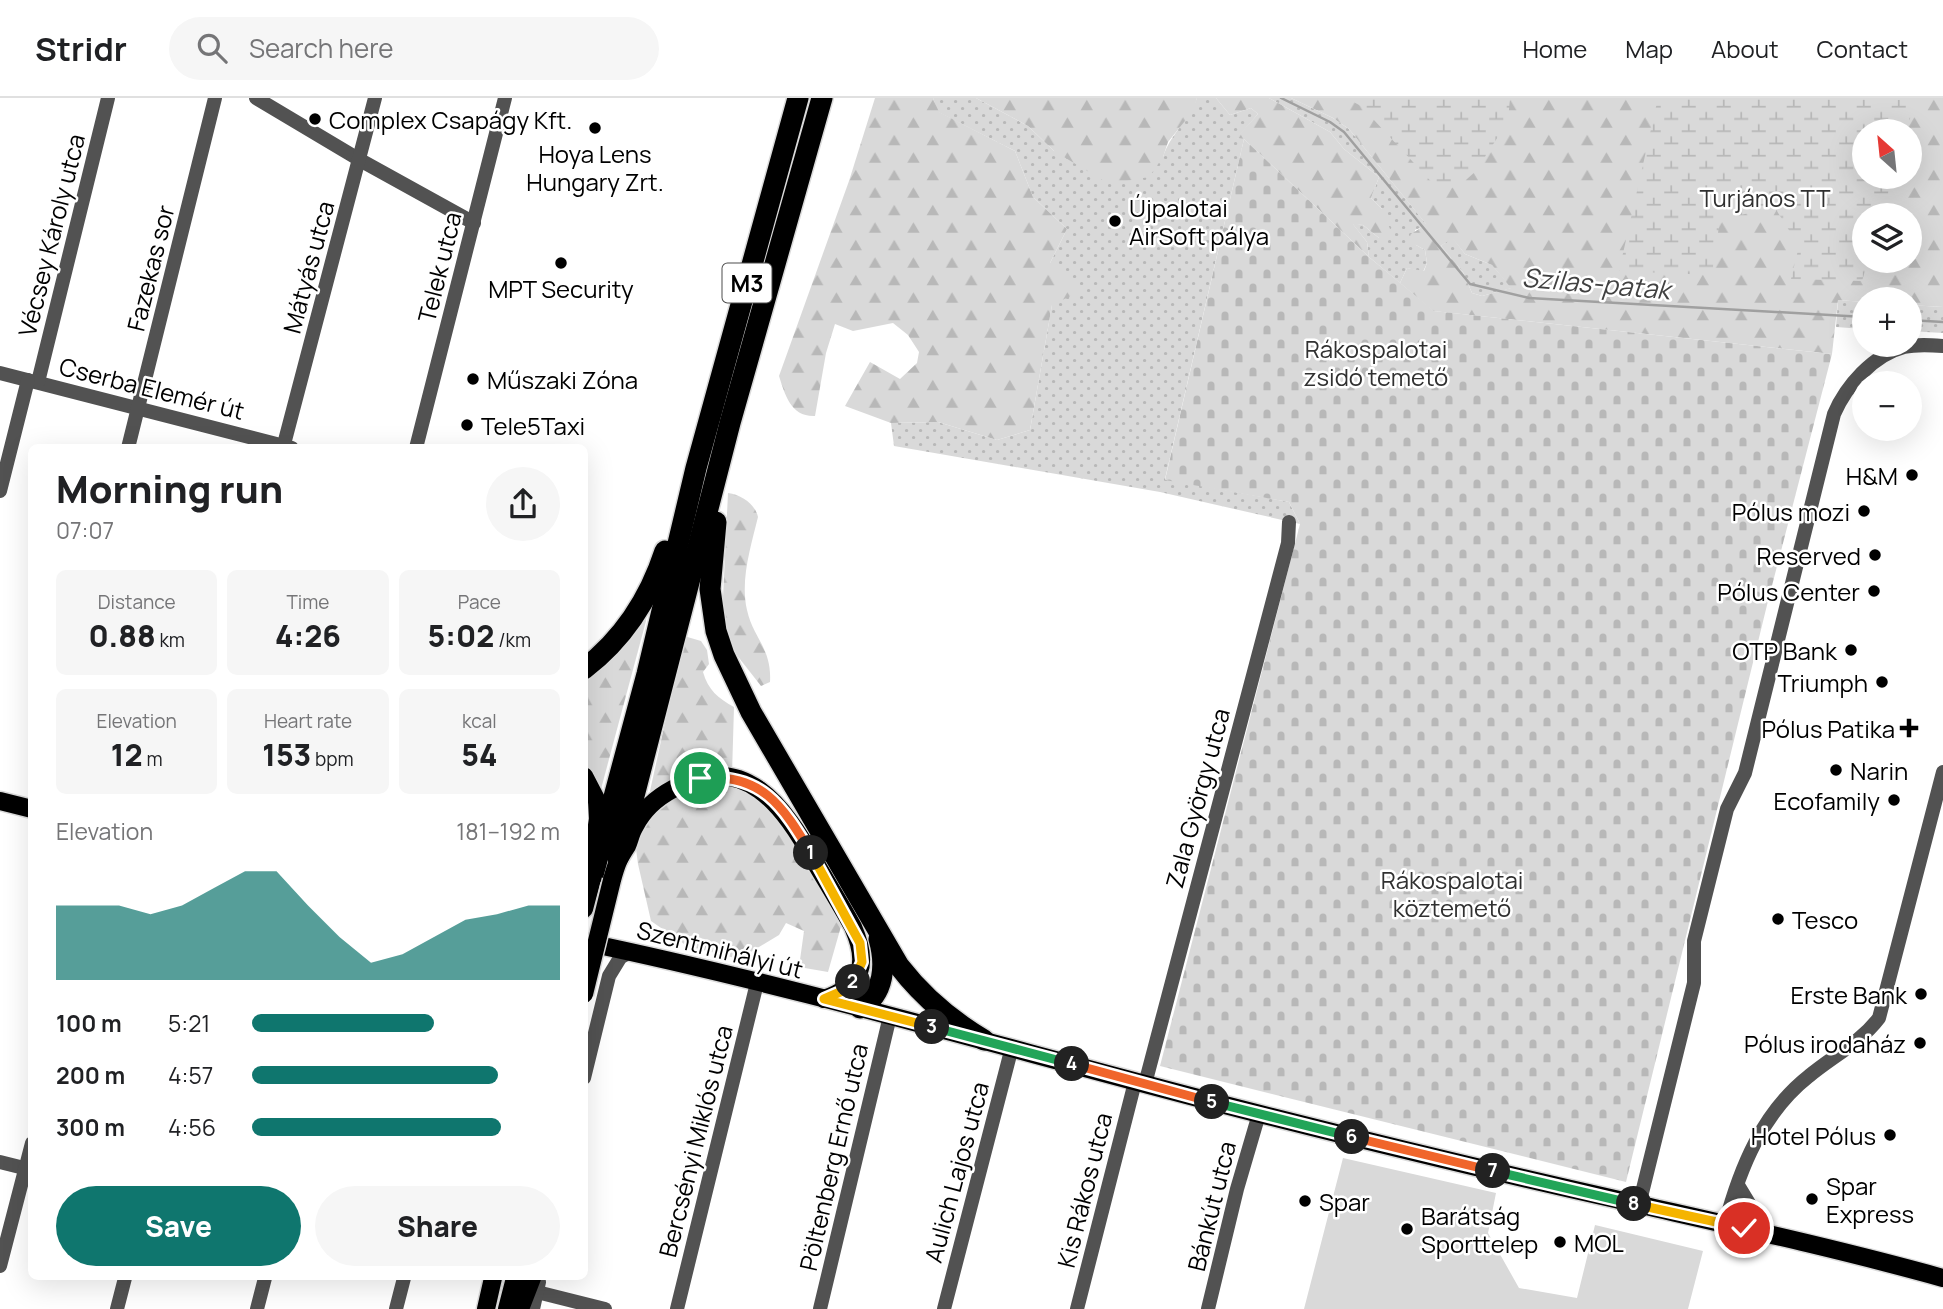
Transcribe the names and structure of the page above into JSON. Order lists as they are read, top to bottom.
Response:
{
  "streets": {
    "highway": ["M3"],
    "main road": ["Szentmihályi út"],
    "street": [
      "Vécsey Károly utca",
      "Mátyás utca",
      "Telek utca",
      "Fazekas sor",
      "Cserba Elemér út",
      "Zala György utca",
      "Bercsényi Miklós utca",
      "Pöltenberg Ernő utca",
      "Aulich Lajos utca",
      "Kis Rákos utca",
      "Bánkút utca"
    ]
  },
  "crossings": [
    ["Vécsey Károly utca", "Cserba Elemér út"],
    ["Fazekas sor", "Cserba Elemér út"],
    ["Zala György utca", "Szentmihályi út"],
    ["Zala György utca", "Kis Rákos utca"],
    ["Szentmihályi út", "Bercsényi Miklós utca"],
    ["Szentmihályi út", "Pöltenberg Ernő utca"],
    ["Szentmihályi út", "Aulich Lajos utca"],
    ["Szentmihályi út", "Kis Rákos utca"],
    ["Szentmihályi út", "Bánkút utca"]
  ],
  "water": ["Szilas-patak"],
  "parks": ["Turjános TT", "Rákospalotai zsidó temető", "Rákospalotai köztemető"],
  "places": {
    "other": [
      "Complex Csapágy Kft.",
      "Hoya Lens Hungary Zrt.",
      "Újpalotai AirSoft pálya",
      "MPT Security",
      "Műszaki Zóna",
      "Tele5Taxi",
      "H&M",
      "Pólus mozi",
      "Reserved",
      "Pólus Center",
      "OTP Bank",
      "Triumph",
      "Narin",
      "Ecofamily",
      "Tesco",
      "Erste Bank",
      "Pólus irodaház",
      "Hotel Pólus",
      "Spar Express",
      "Spar",
      "Barátság Sporttelep",
      "MOL"
    ],
    "health": ["Pólus Patika"]
  },
  "north": "top left",
  "page": {
    "header": "Stridr",
    "search": "Search here",
    "nav": [
      "Home",
      "Map",
      "About",
      "Contact"
    ],
    "map_buttons": ["+", "−"],
    "heading": ["Morning run", "07:07"],
    "stats": [
      ["Distance", "0.88 km"],
      ["Time", "4:26"],
      ["Pace", "5:02 /km"],
      ["Elevation", "12 m"],
      ["Heart rate", "153 bpm"],
      ["kcal", "54"]
    ],
    "chart": ["Elevation", "181–192 m"],
    "pins": [
      "1",
      "2",
      "3",
      "4",
      "5",
      "6",
      "7",
      "8"
    ],
    "list": [
      {
        "name": "100 m",
        "note": "5:21"
      },
      {
        "name": "200 m",
        "note": "4:57"
      },
      {
        "name": "300 m",
        "note": "4:56"
      }
    ],
    "buttons": ["Save", "Share"]
  }
}
